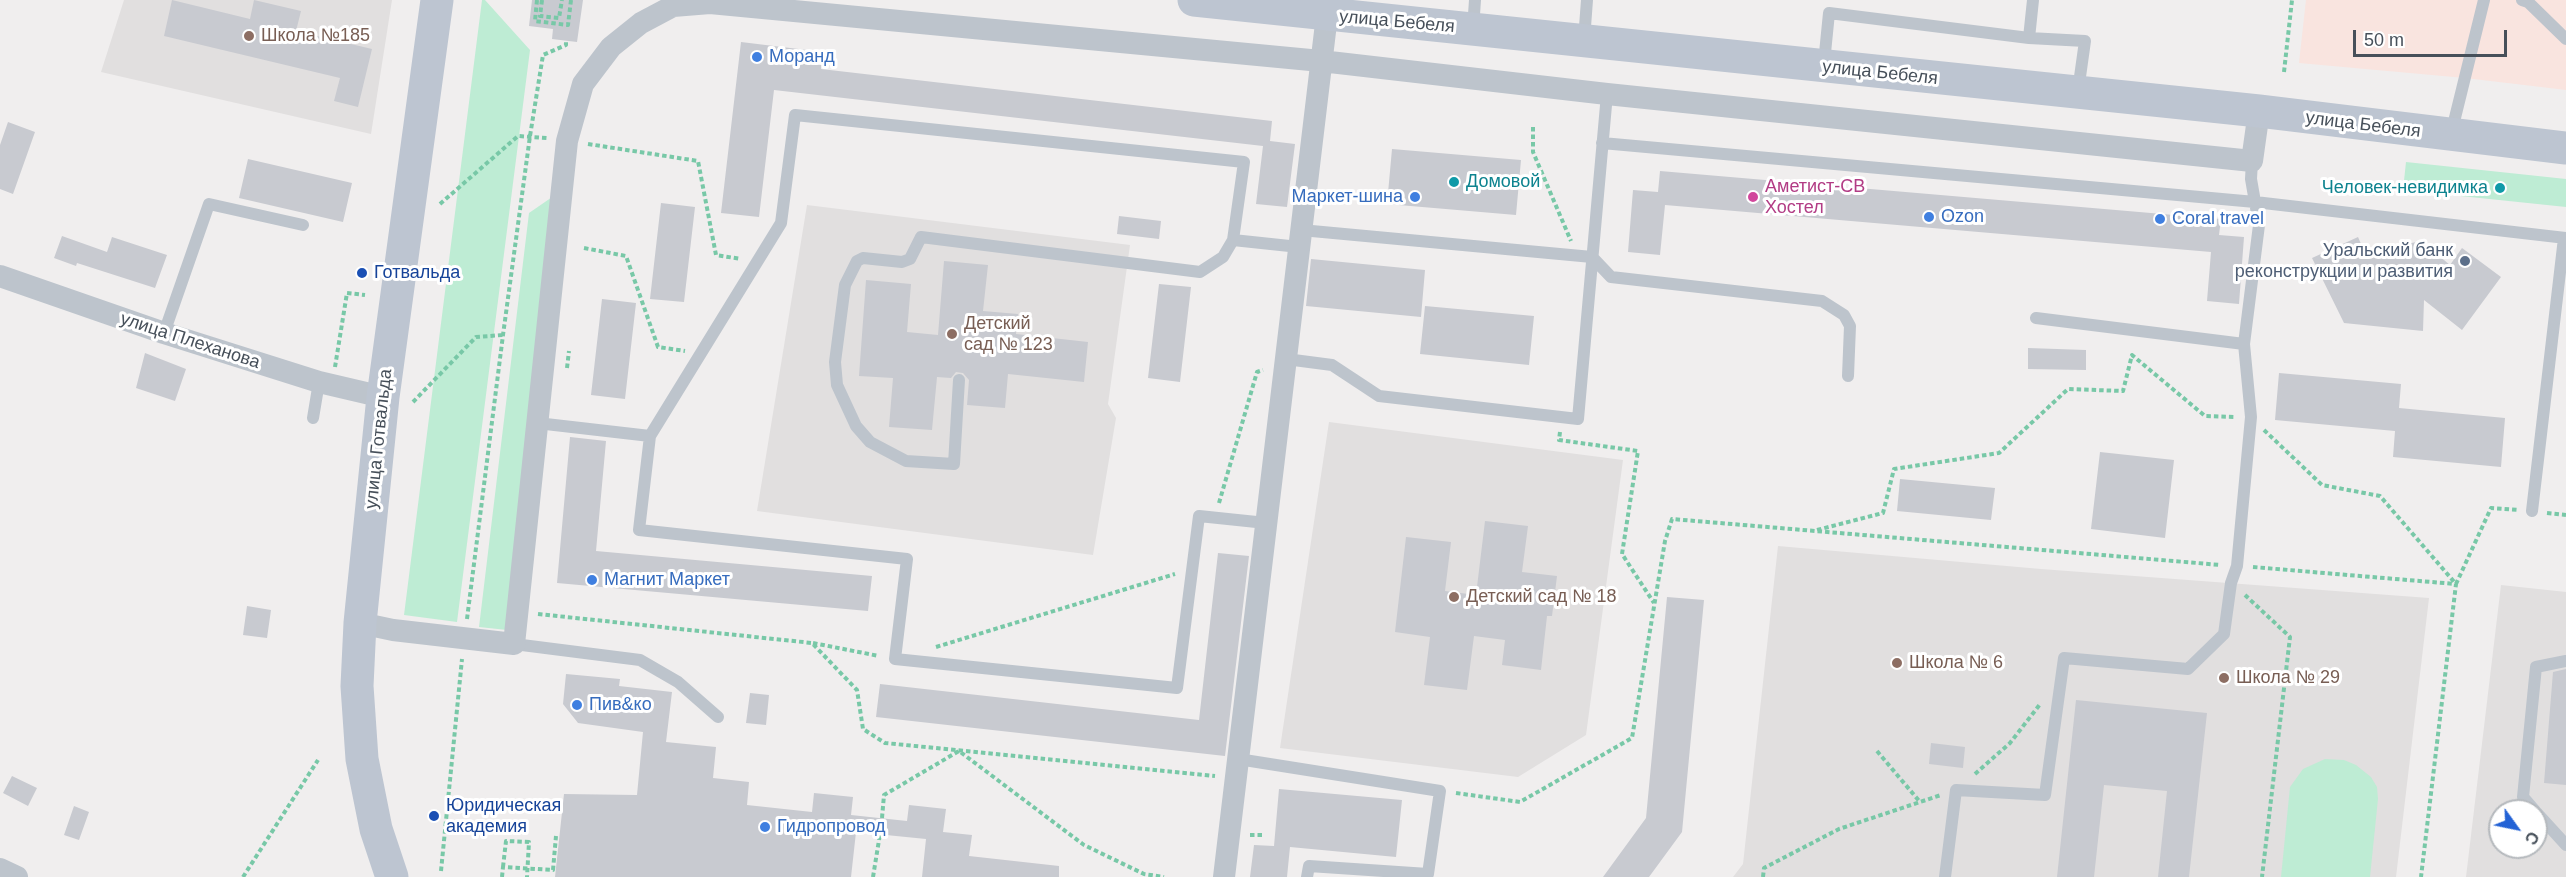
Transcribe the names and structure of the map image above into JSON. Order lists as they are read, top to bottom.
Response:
{
  "streets": {
    "main road": ["улица Бебеля", "улица Готвальда"],
    "street": ["улица Плеханова"]
  },
  "crossings": [
    ["улица Плеханова", "улица Готвальда"]
  ],
  "places": [
    "Школа №185",
    "Моранд",
    "Домовой",
    "Человек-невидимка",
    "Маркет-шина",
    "Аметист-СВ Хостел",
    "Ozon",
    "Coral travel",
    "Уральский банк реконструкции и развития",
    "Готвальда",
    "Детский сад № 123",
    "Магнит Маркет",
    "Детский сад № 18",
    "Школа № 6",
    "Школа № 29",
    "Пив&ко",
    "Юридическая академия",
    "Гидропровод"
  ],
  "scale_bar": "50 m",
  "north": "bottom right"
}
